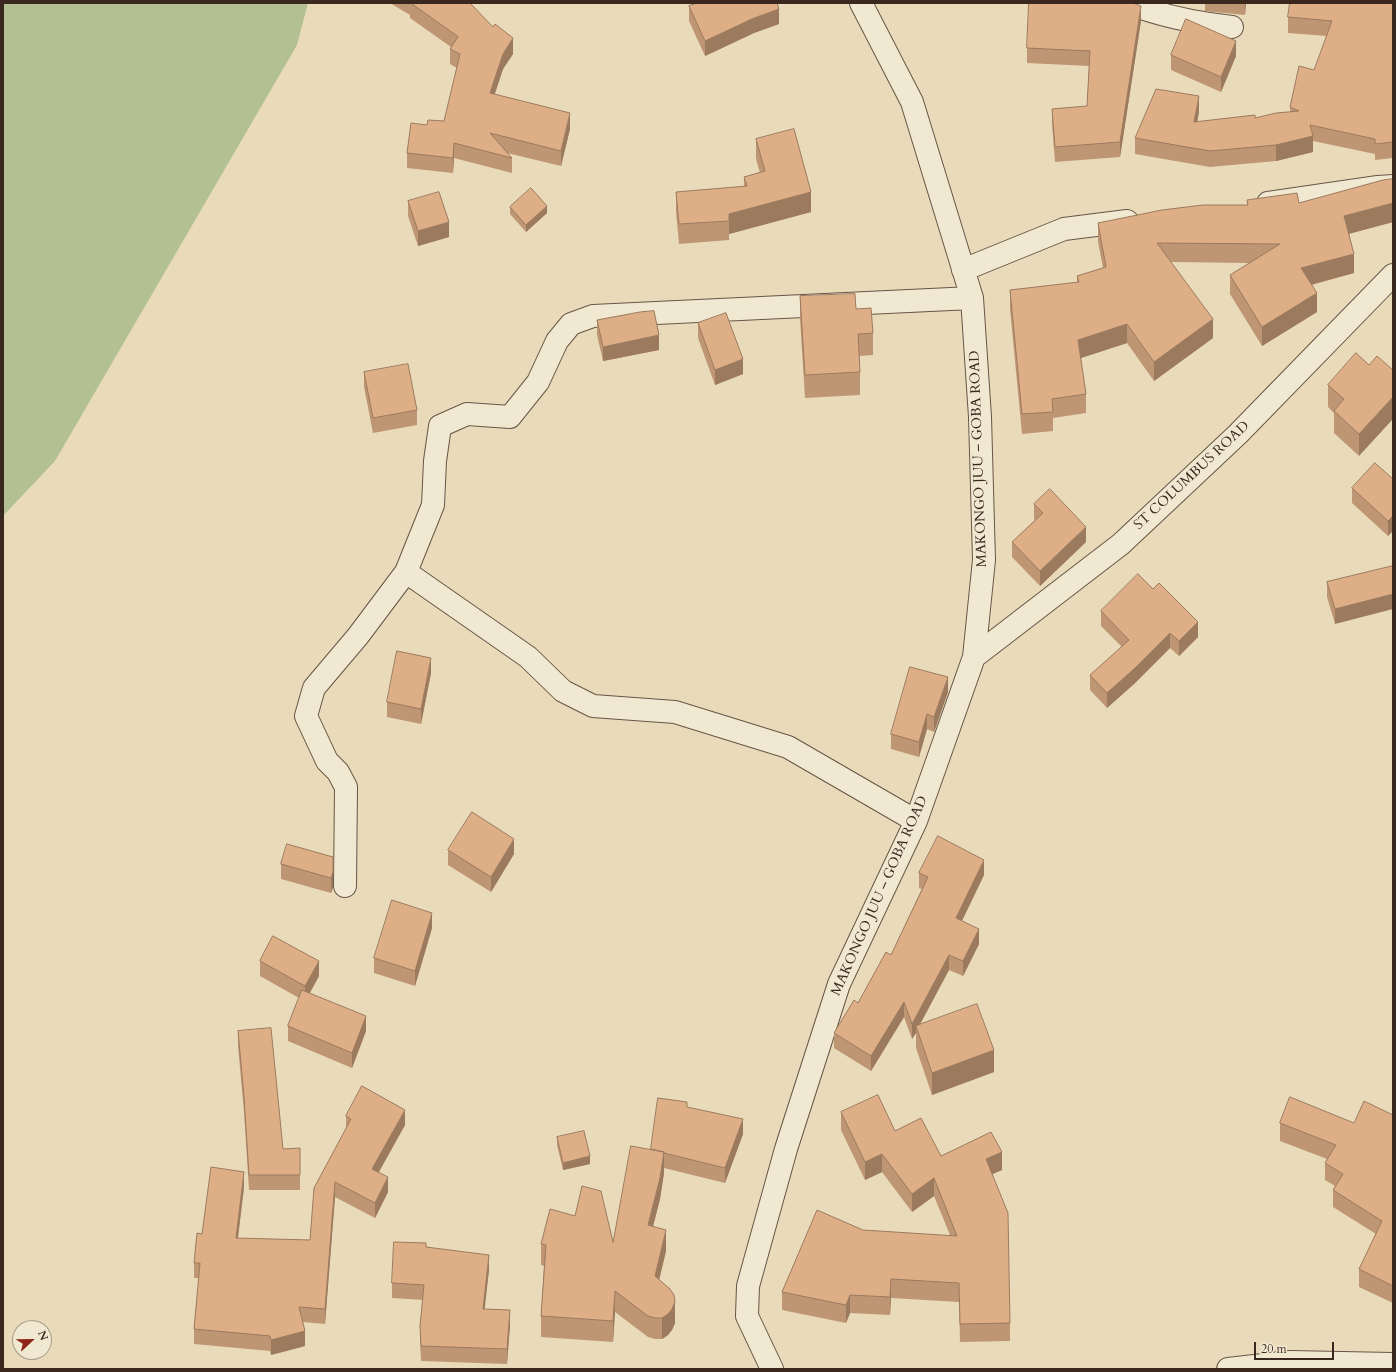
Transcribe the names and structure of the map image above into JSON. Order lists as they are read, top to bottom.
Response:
{
  "streets": {
    "street": ["MAKONGO JUU – GOBA ROAD", "ST COLUMBUS ROAD"]
  },
  "crossings": [
    ["MAKONGO JUU – GOBA ROAD", "ST COLUMBUS ROAD"]
  ],
  "scale_bar": "20 m",
  "north": "right"
}
